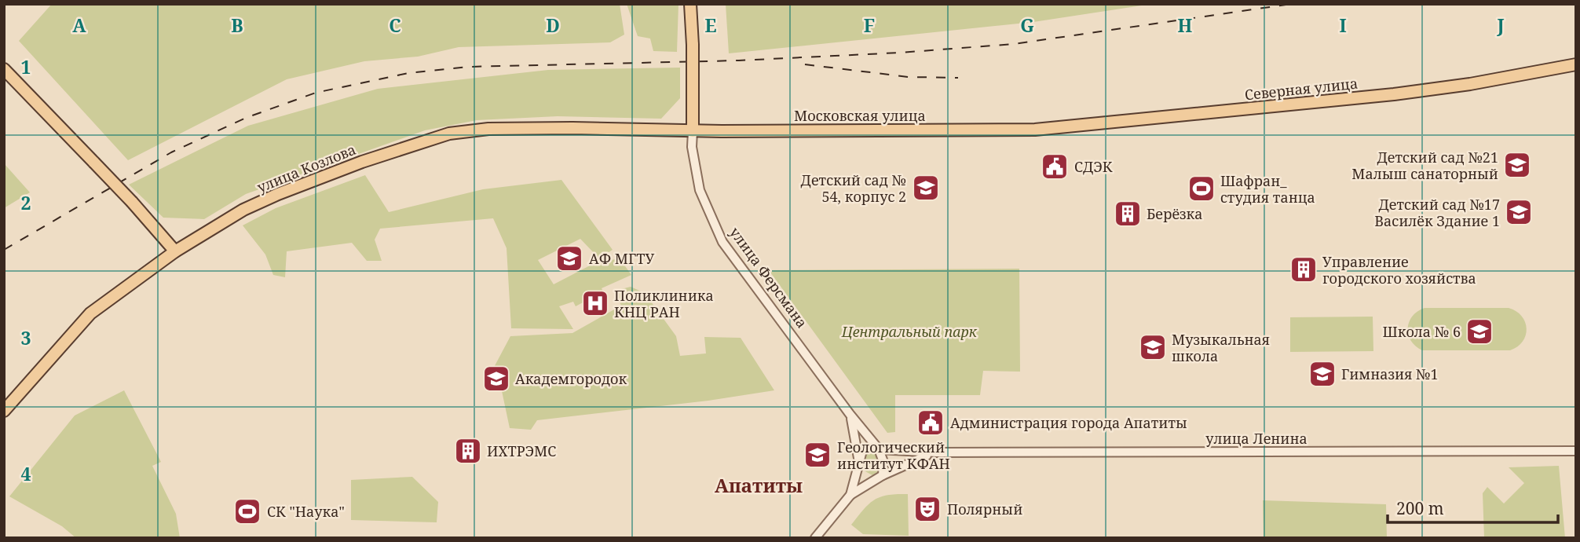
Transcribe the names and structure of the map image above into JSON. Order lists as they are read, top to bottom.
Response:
{
  "streets": {
    "main road": [
      "Северная улица",
      "Московская улица",
      "улица Козлова",
      "улица Ферсмана"
    ],
    "street": ["улица Ленина"]
  },
  "crossings": [
    ["Северная улица", "Московская улица"],
    ["Московская улица", "улица Козлова"],
    ["Московская улица", "улица Ферсмана"],
    ["улица Козлова", "улица Ферсмана"],
    ["улица Ферсмана", "улица Ленина"]
  ],
  "districts": ["Апатиты"],
  "parks": ["Центральный парк"],
  "places": {
    "school or university": [
      "Детский сад №21 Малыш санаторный",
      "Детский сад № 54, корпус 2",
      "Детский сад №17 Василёк Здание 1",
      "АФ МГТУ",
      "Школа № 6",
      "Музыкальная школа",
      "Гимназия №1",
      "Академгородок",
      "Геологический институт КФАН"
    ],
    "public building": ["СДЭК", "Администрация города Апатиты"],
    "sports": ["Шафран_ студия танца", "СК \"Наука\""],
    "building": ["Берёзка", "Управление городского хозяйства", "ИХТРЭМС"],
    "hospital": ["Поликлиника КНЦ РАН"],
    "theatre": ["Полярный"]
  },
  "scale_bar": "200 m",
  "grid": {
    "columns": [
      "A",
      "B",
      "C",
      "D",
      "E",
      "F",
      "G",
      "H",
      "I",
      "J"
    ],
    "rows": [
      "1",
      "2",
      "3",
      "4"
    ]
  }
}
